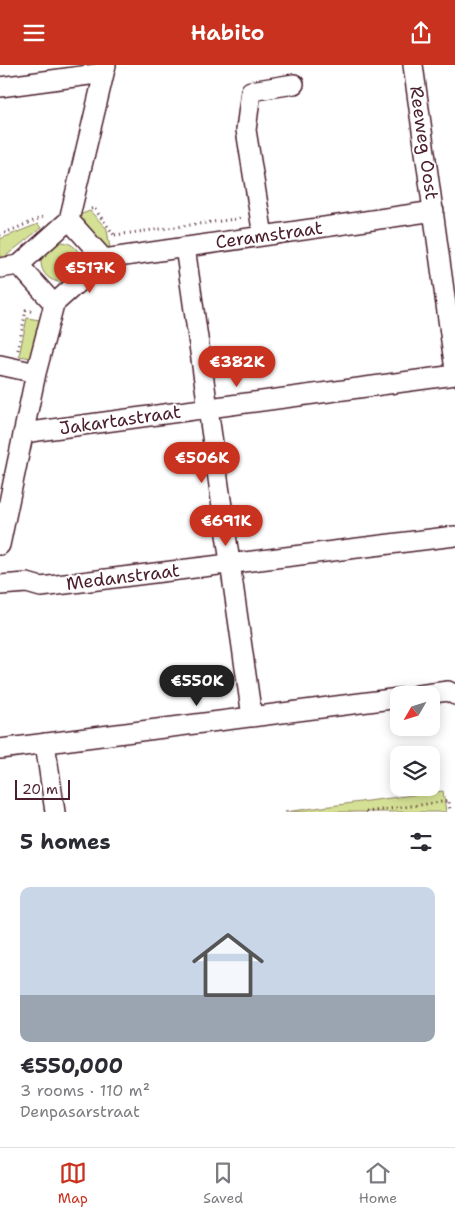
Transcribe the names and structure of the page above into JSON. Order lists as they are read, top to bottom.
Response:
{
  "streets": {
    "street": [
      "Reeweg Oost",
      "Ceramstraat",
      "Jakartastraat",
      "Medanstraat"
    ]
  },
  "crossings": [
    ["Reeweg Oost", "Ceramstraat"]
  ],
  "scale_bar": "20 m",
  "north": "bottom left",
  "page": {
    "header": "Habito",
    "price": [
      "€517K",
      "€382K",
      "€506K",
      "€691K",
      "€550K"
    ],
    "scale": "20 m",
    "heading": "5 homes",
    "list": [
      {
        "name": "€550,000",
        "note": "3 rooms · 110 m² · Denpasarstraat"
      }
    ],
    "tabs": ["Map", "Saved", "Home"]
  }
}
